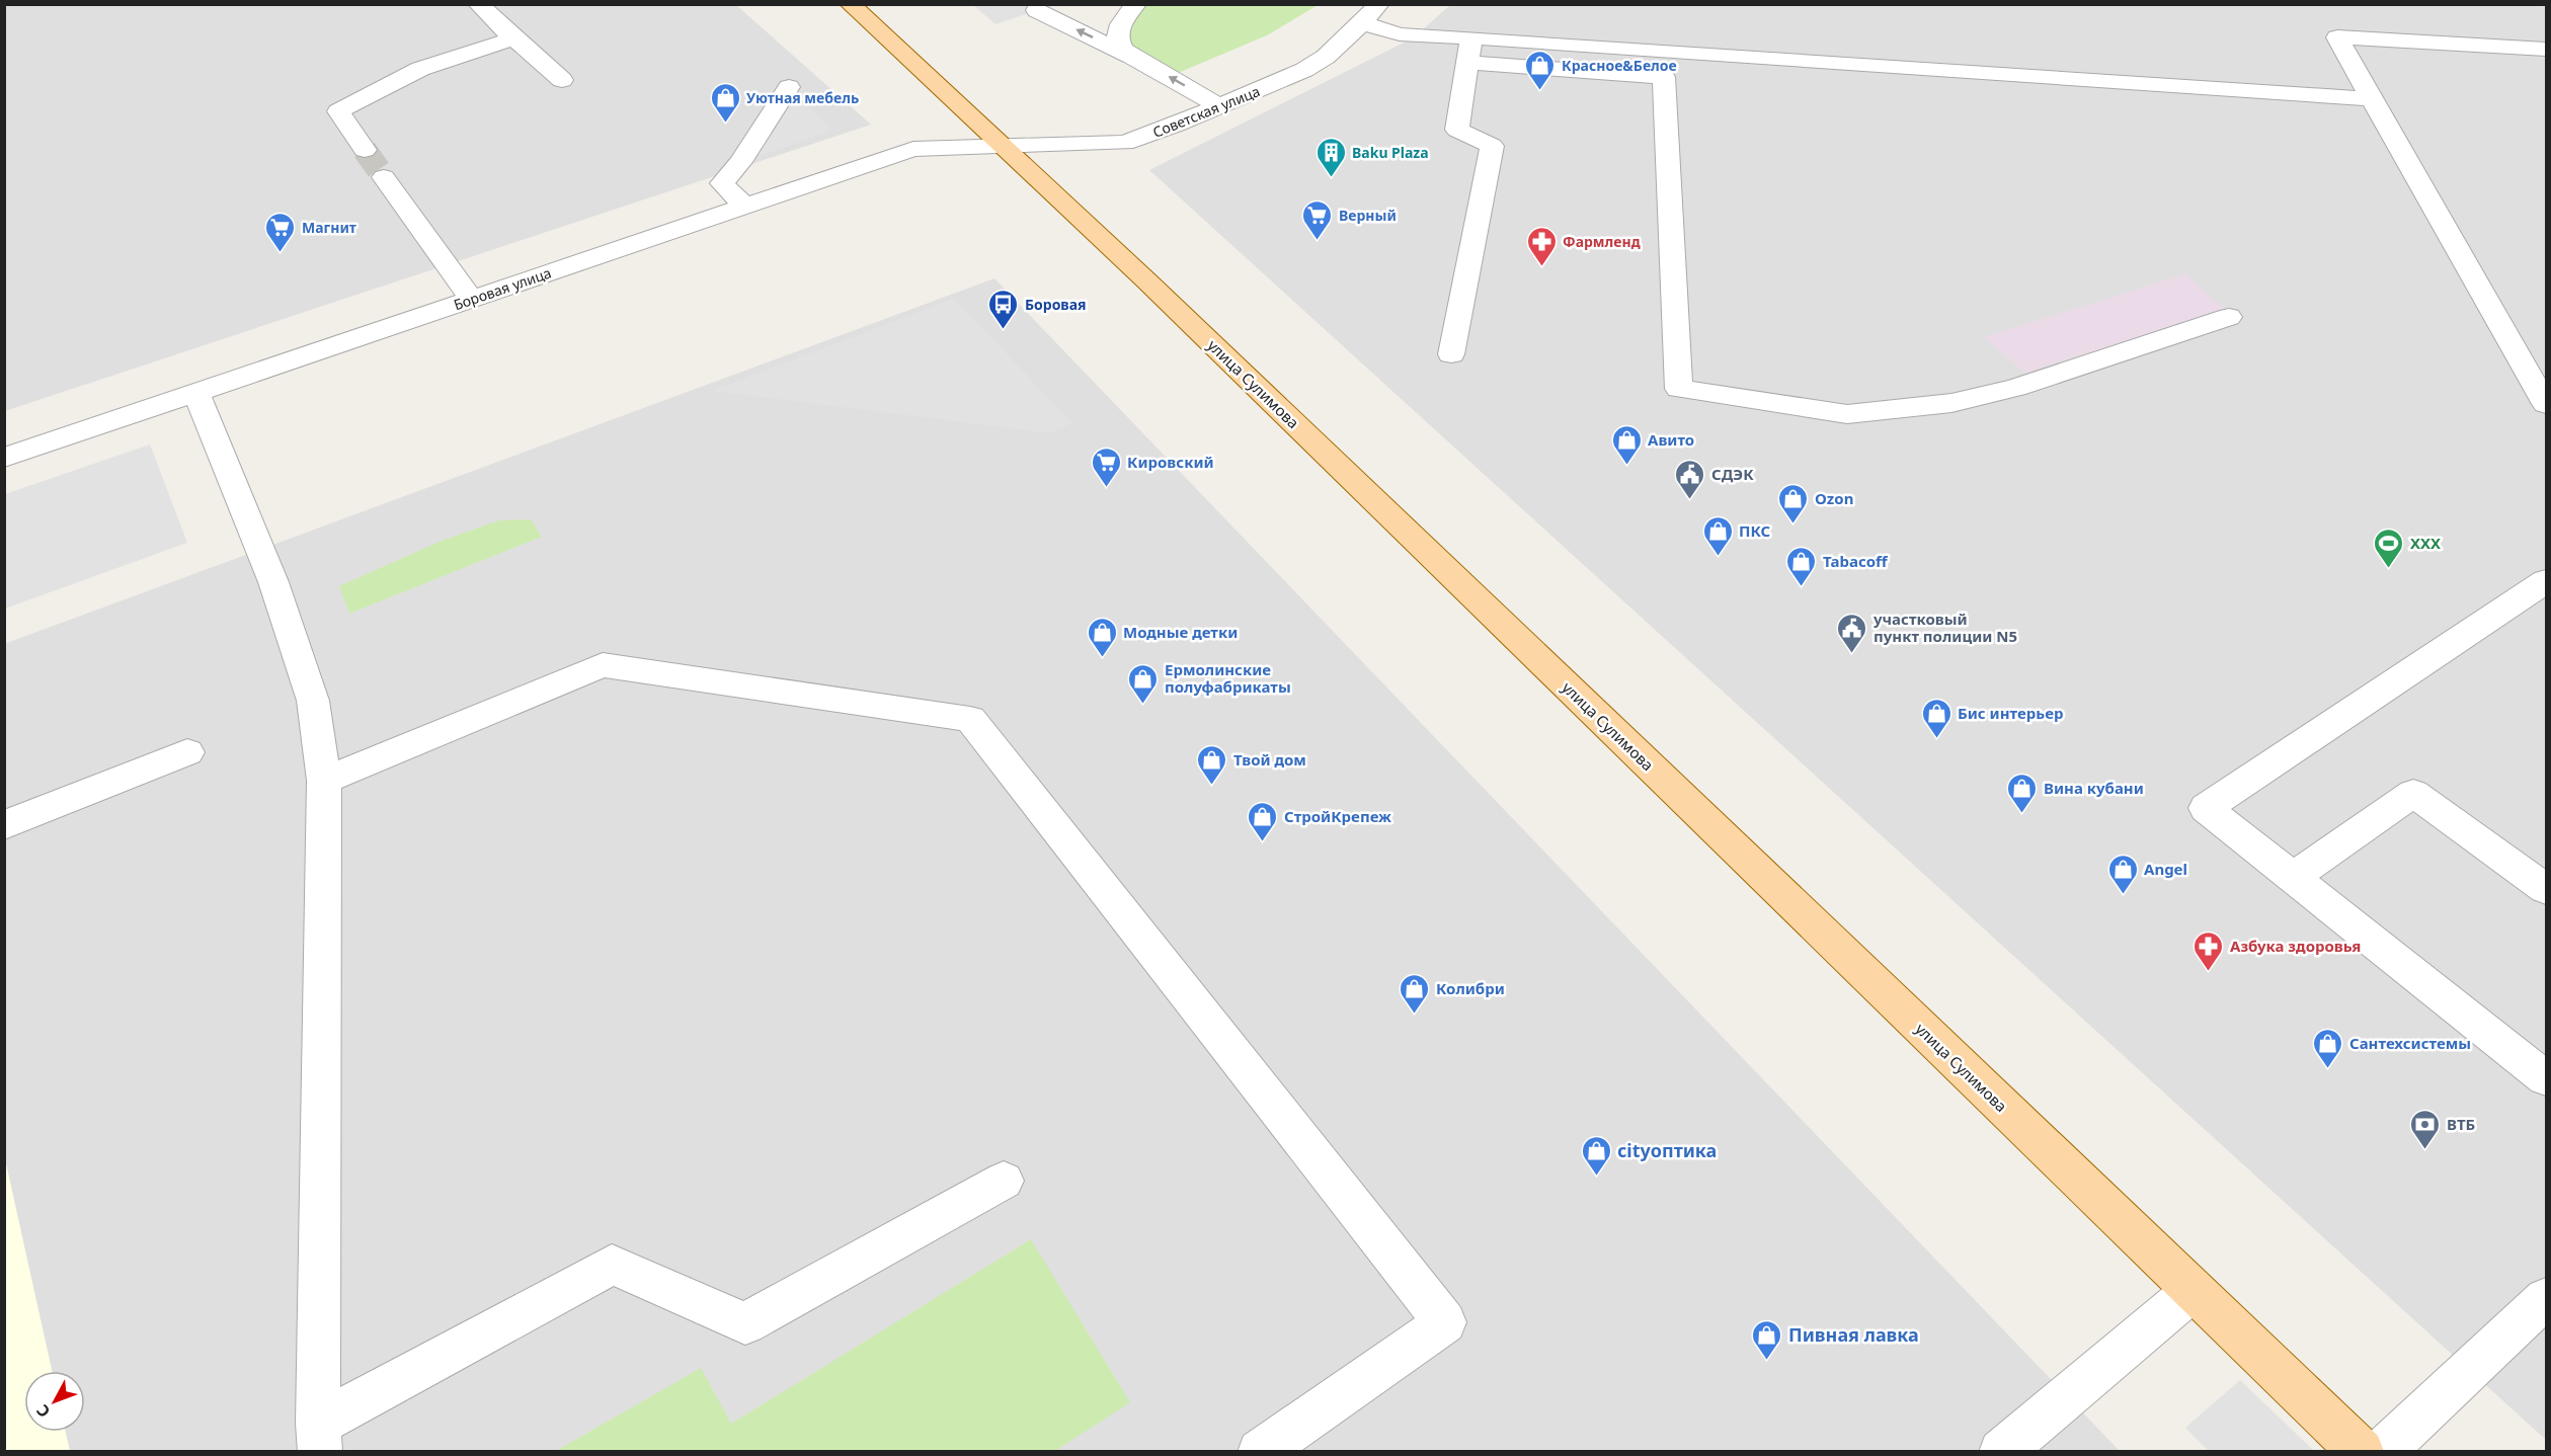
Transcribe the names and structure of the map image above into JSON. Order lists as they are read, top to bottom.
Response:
{
  "streets": {
    "main road": ["улица Сулимова"],
    "street": ["Советская улица", "Боровая улица"]
  },
  "crossings": [
    ["Советская улица", "Боровая улица"],
    ["Советская улица", "улица Сулимова"],
    ["Боровая улица", "улица Сулимова"]
  ],
  "places": {
    "shop": [
      "Красное&Белое",
      "Уютная мебель",
      "Авито",
      "Ozon",
      "ПКС",
      "Tabacoff",
      "Модные детки",
      "Ермолинские полуфабрикаты",
      "Бис интерьер",
      "Твой дом",
      "Вина кубани",
      "СтройКрепеж",
      "Angel",
      "Колибри",
      "Сантехсистемы",
      "cityоптика",
      "Пивная лавка"
    ],
    "building": ["Baku Plaza"],
    "supermarket": ["Верный", "Магнит", "Кировский"],
    "pharmacy": ["Фармленд", "Азбука здоровья"],
    "bus stop": ["Боровая"],
    "public building": ["СДЭК", "участковый пункт полиции N5"],
    "sports": ["XXX"],
    "bank": ["ВТБ"]
  },
  "north": "bottom left"
}
